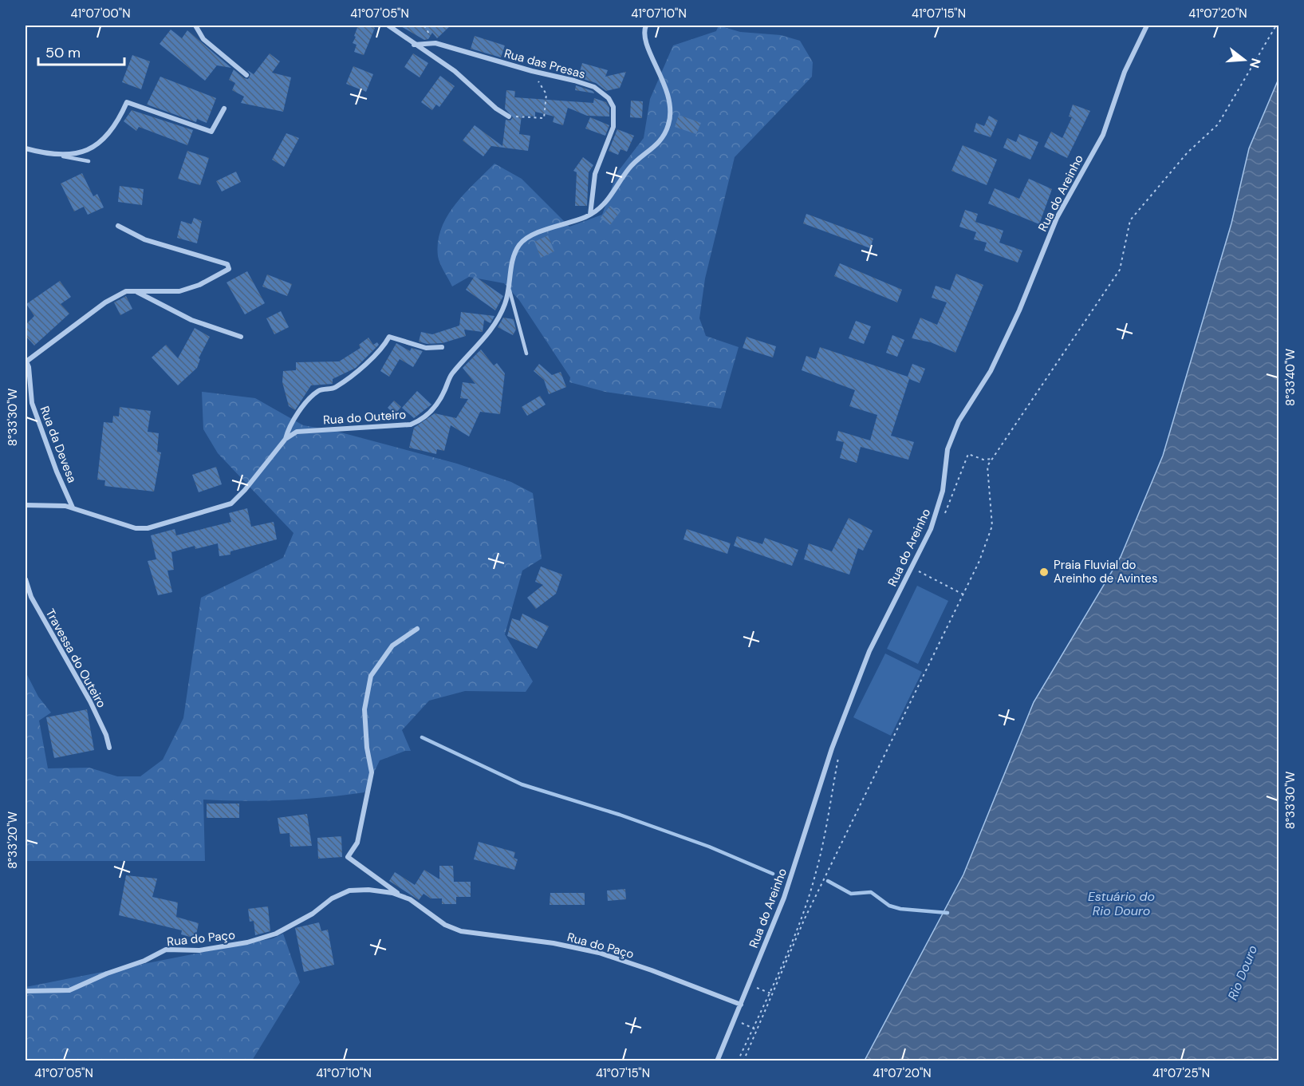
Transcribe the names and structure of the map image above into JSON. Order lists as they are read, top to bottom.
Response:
{
  "streets": {
    "street": [
      "Rua das Presas",
      "Rua do Areinho",
      "Rua do Outeiro",
      "Rua da Devesa",
      "Travessa do Outeiro",
      "Rua do Paço"
    ]
  },
  "crossings": [
    ["Rua das Presas", "Rua do Outeiro"],
    ["Rua do Areinho", "Rua do Paço"]
  ],
  "water": ["Estuário do Rio Douro", "Rio Douro"],
  "places": ["Praia Fluvial do Areinho de Avintes"],
  "scale_bar": "50 m",
  "north": "right",
  "coordinates": [
    "41°07'00\"N",
    "41°07'05\"N",
    "41°07'10\"N",
    "41°07'15\"N",
    "41°07'20\"N",
    "8°33'40\"W",
    "8°33'30\"W",
    "8°33'20\"W",
    "41°07'25\"N"
  ]
}
